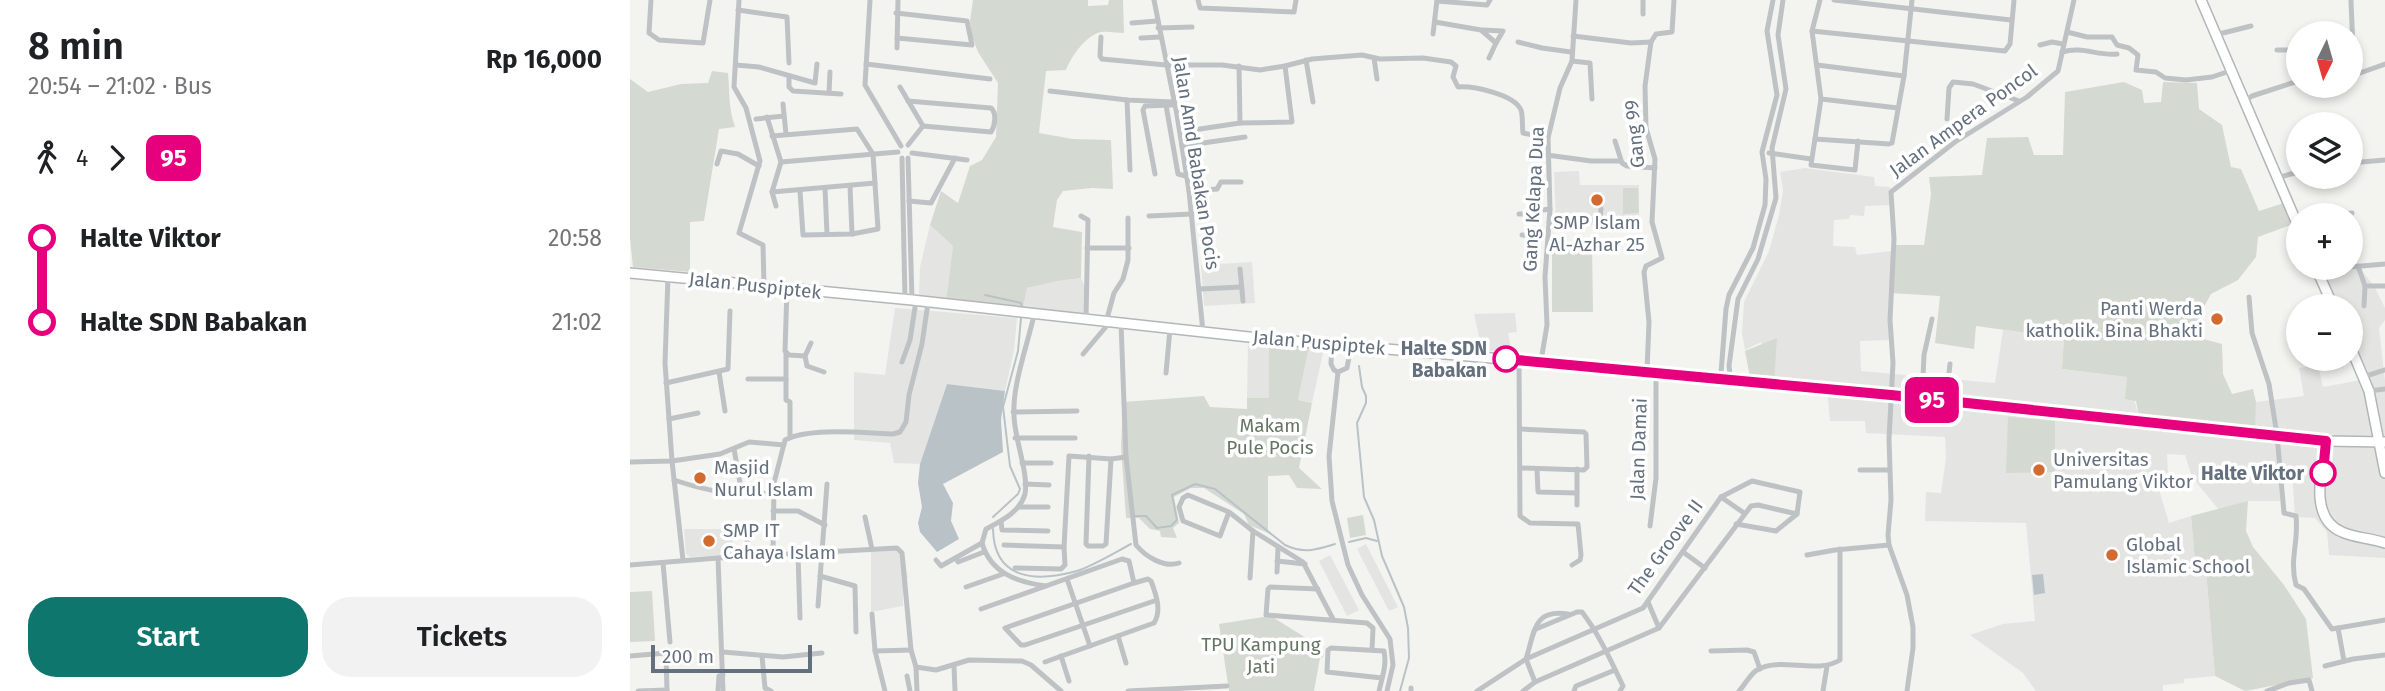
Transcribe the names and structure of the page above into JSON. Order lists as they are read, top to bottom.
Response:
{
  "streets": {
    "main road": ["Jalan Puspiptek"],
    "street": [
      "Jalan Ampera Poncol",
      "Gang 99",
      "Jalan Amd Babakan Pocis",
      "Gang Kelapa Dua",
      "Jalan Damai",
      "The Groove II"
    ]
  },
  "crossings": [
    ["Jalan Ampera Poncol", "Jalan Puspiptek"],
    ["Gang 99", "Jalan Puspiptek"],
    ["Gang 99", "Jalan Damai"],
    ["Jalan Amd Babakan Pocis", "Jalan Puspiptek"],
    ["Gang Kelapa Dua", "Jalan Puspiptek"],
    ["Jalan Puspiptek", "Jalan Damai"]
  ],
  "parks": ["Makam Pule Pocis", "TPU Kampung Jati"],
  "places": [
    "SMP Islam Al-Azhar 25",
    "Panti Werda katholik. Bina Bhakti",
    "Halte SDN Babakan",
    "Universitas Pamulang Viktor",
    "Halte Viktor",
    "Masjid Nurul Islam",
    "SMP IT Cahaya Islam",
    "Global Islamic School"
  ],
  "lines": ["bus line 95"],
  "scale_bar": "200 m",
  "north": "bottom",
  "page": {
    "heading": ["8 min", "20:54 – 21:02 · Bus", "Rp 16,000"],
    "on_map": "95",
    "map_buttons": ["+", "−"],
    "legs": ["4", "95"],
    "list": [
      {
        "name": "Halte Viktor",
        "value": "20:58"
      },
      {
        "name": "Halte SDN Babakan",
        "value": "21:02"
      }
    ],
    "buttons": ["Start", "Tickets"],
    "scale": "200 m"
  }
}
